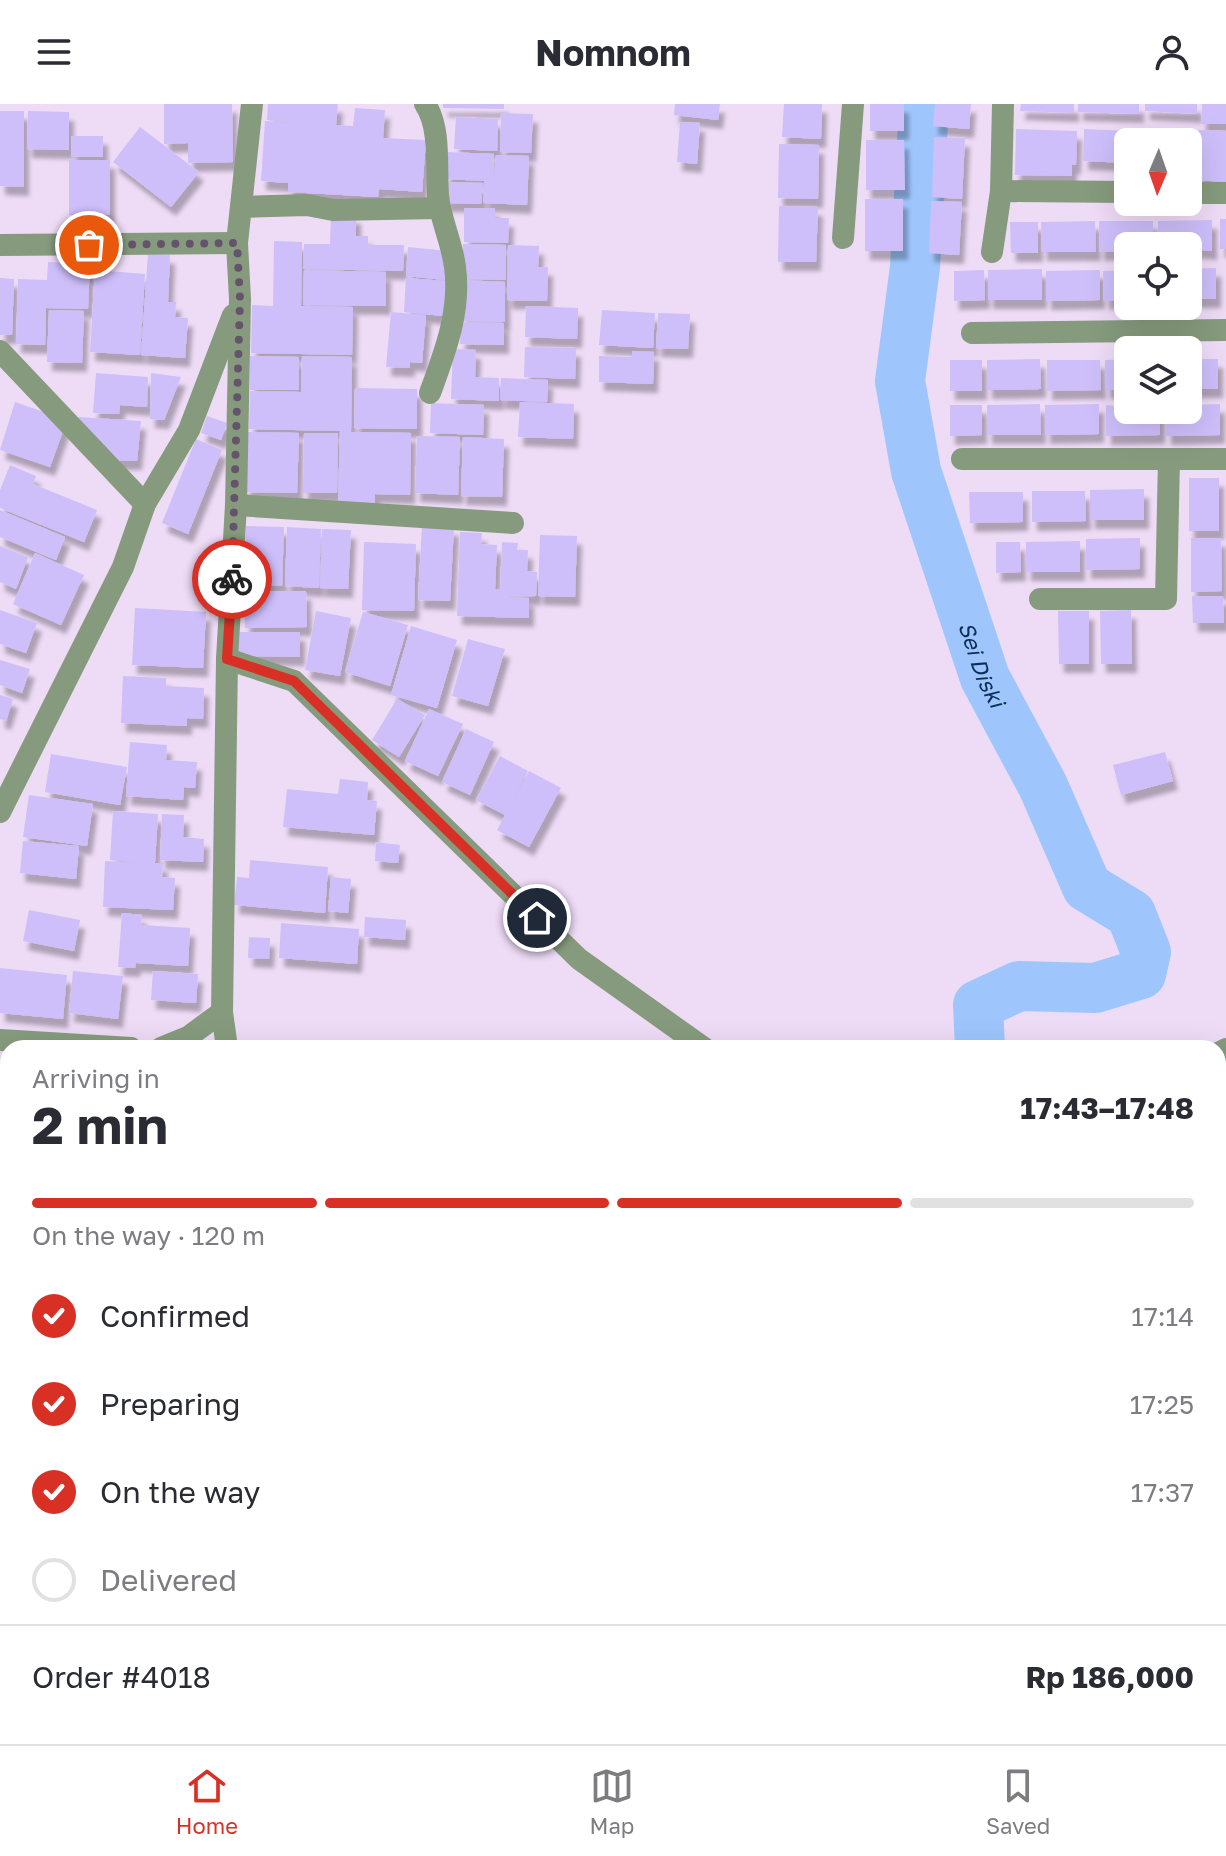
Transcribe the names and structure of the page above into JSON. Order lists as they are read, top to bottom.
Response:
{
  "water": ["Sei Diski"],
  "north": "bottom",
  "page": {
    "header": "Nomnom",
    "heading": ["2 min", "Arriving in", "17:43–17:48"],
    "panel": ["Order #4018", "Rp 186,000"],
    "bar": "On the way · 120 m",
    "list": [
      ["Confirmed", "17:14"],
      ["Preparing", "17:25"],
      ["On the way", "17:37"],
      "Delivered"
    ],
    "tabs": ["Home", "Map", "Saved"]
  }
}
